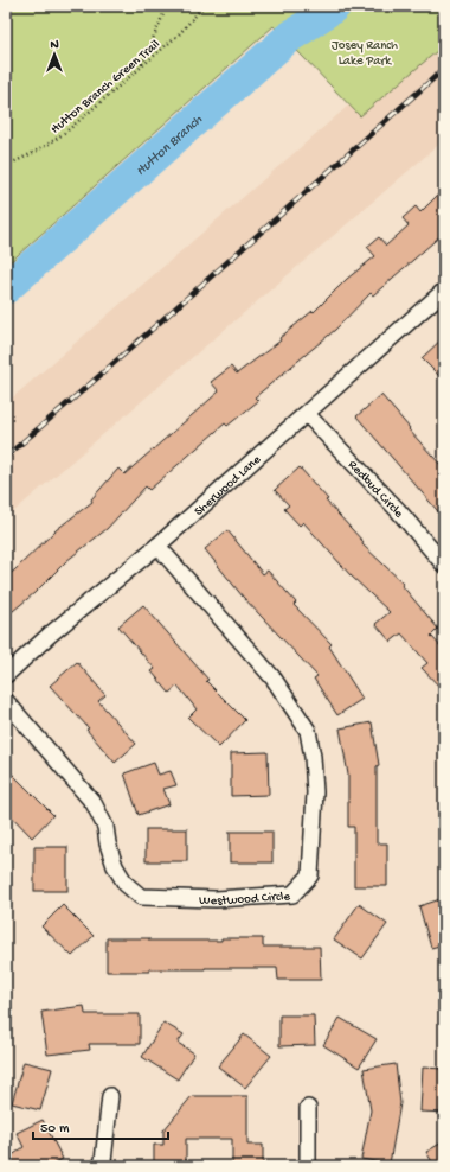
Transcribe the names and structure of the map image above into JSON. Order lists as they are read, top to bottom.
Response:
{
  "streets": {
    "street": ["Sherwood Lane", "Redbud Circle", "Westwood Circle"],
    "path": ["Hutton Branch Green Trail"]
  },
  "crossings": [
    ["Sherwood Lane", "Redbud Circle"],
    ["Sherwood Lane", "Westwood Circle"]
  ],
  "water": ["Hutton Branch"],
  "parks": ["Josey Ranch Lake Park"],
  "scale_bar": "50 m",
  "north": "top"
}
